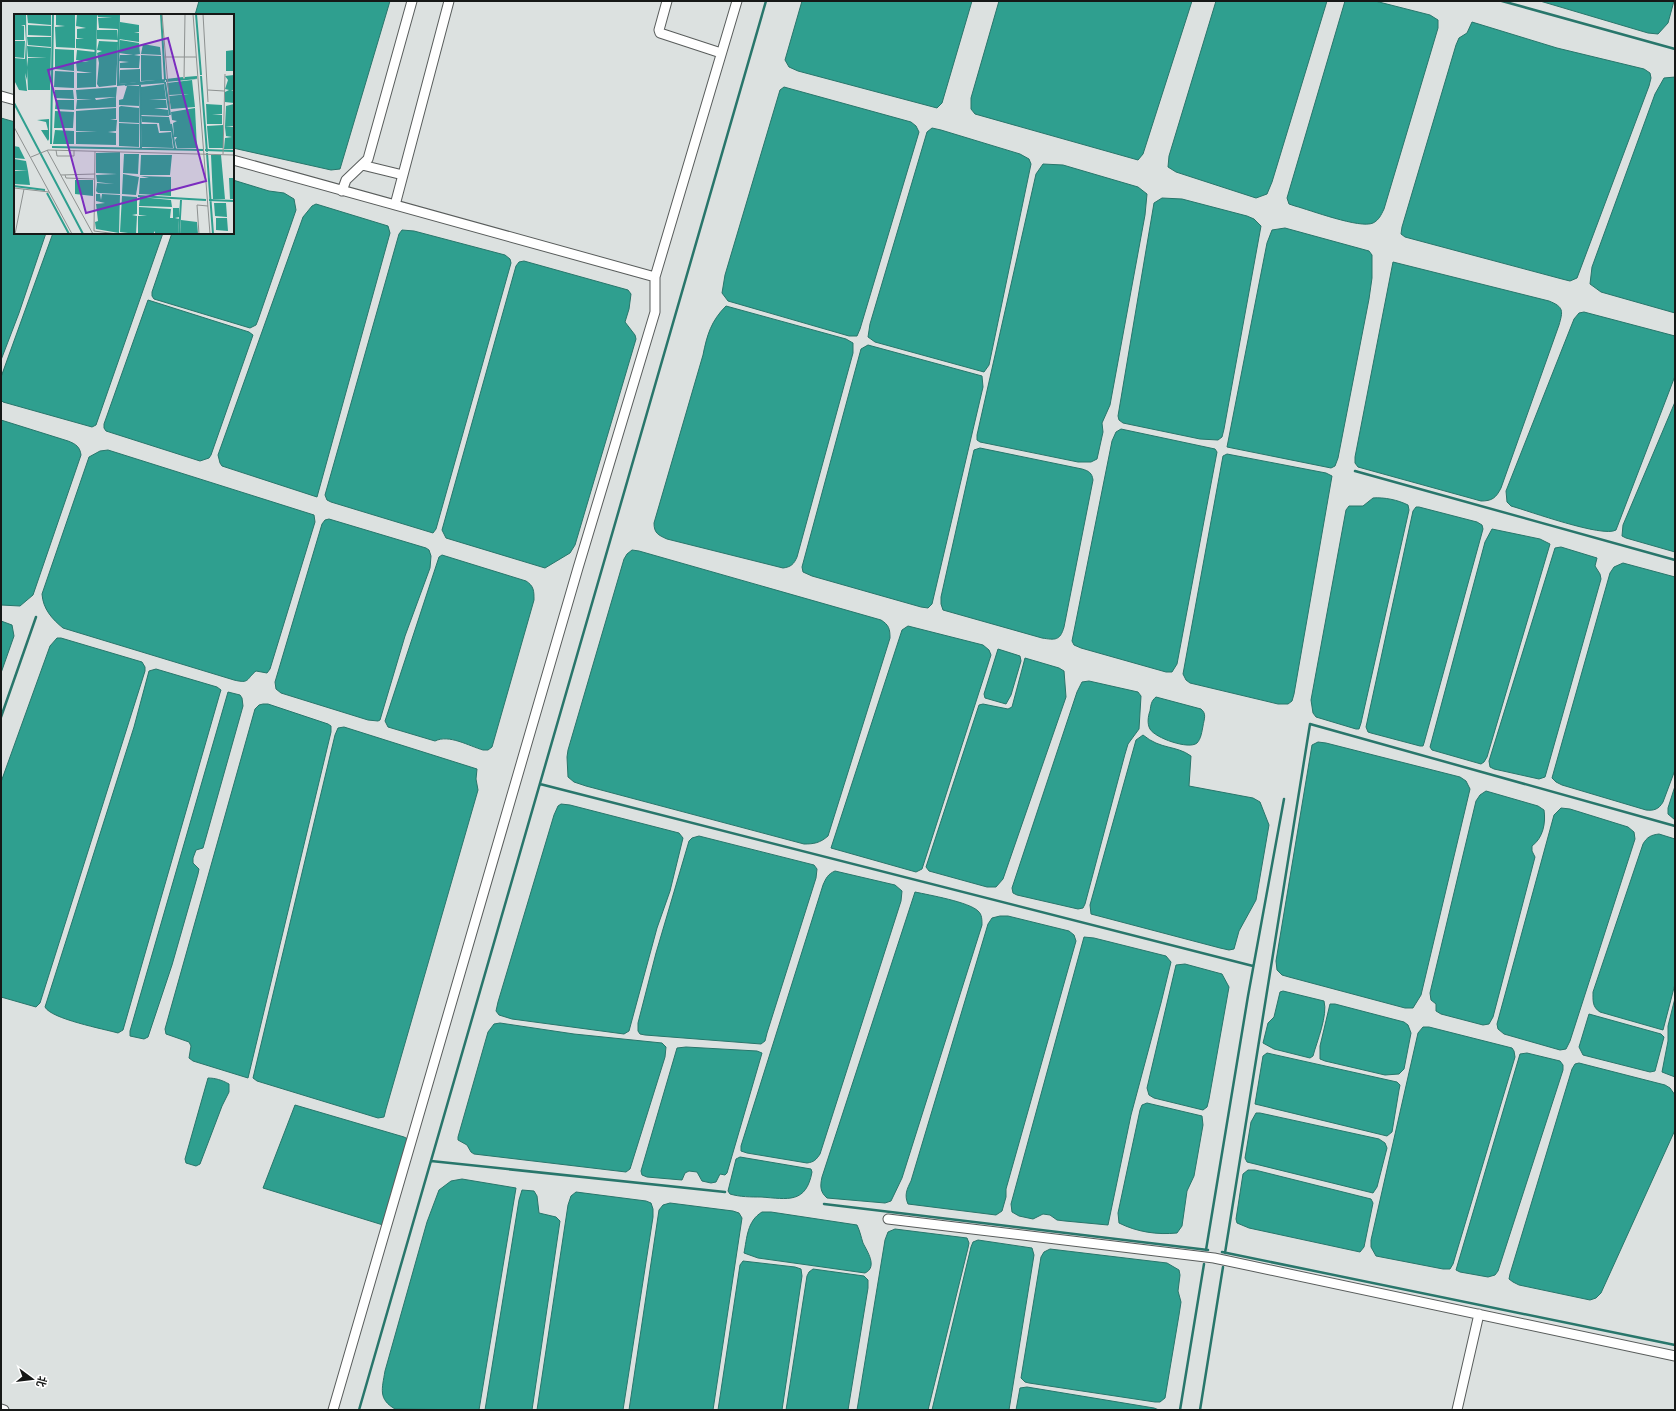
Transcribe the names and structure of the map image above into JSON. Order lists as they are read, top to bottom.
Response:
{
  "north": "right"
}
